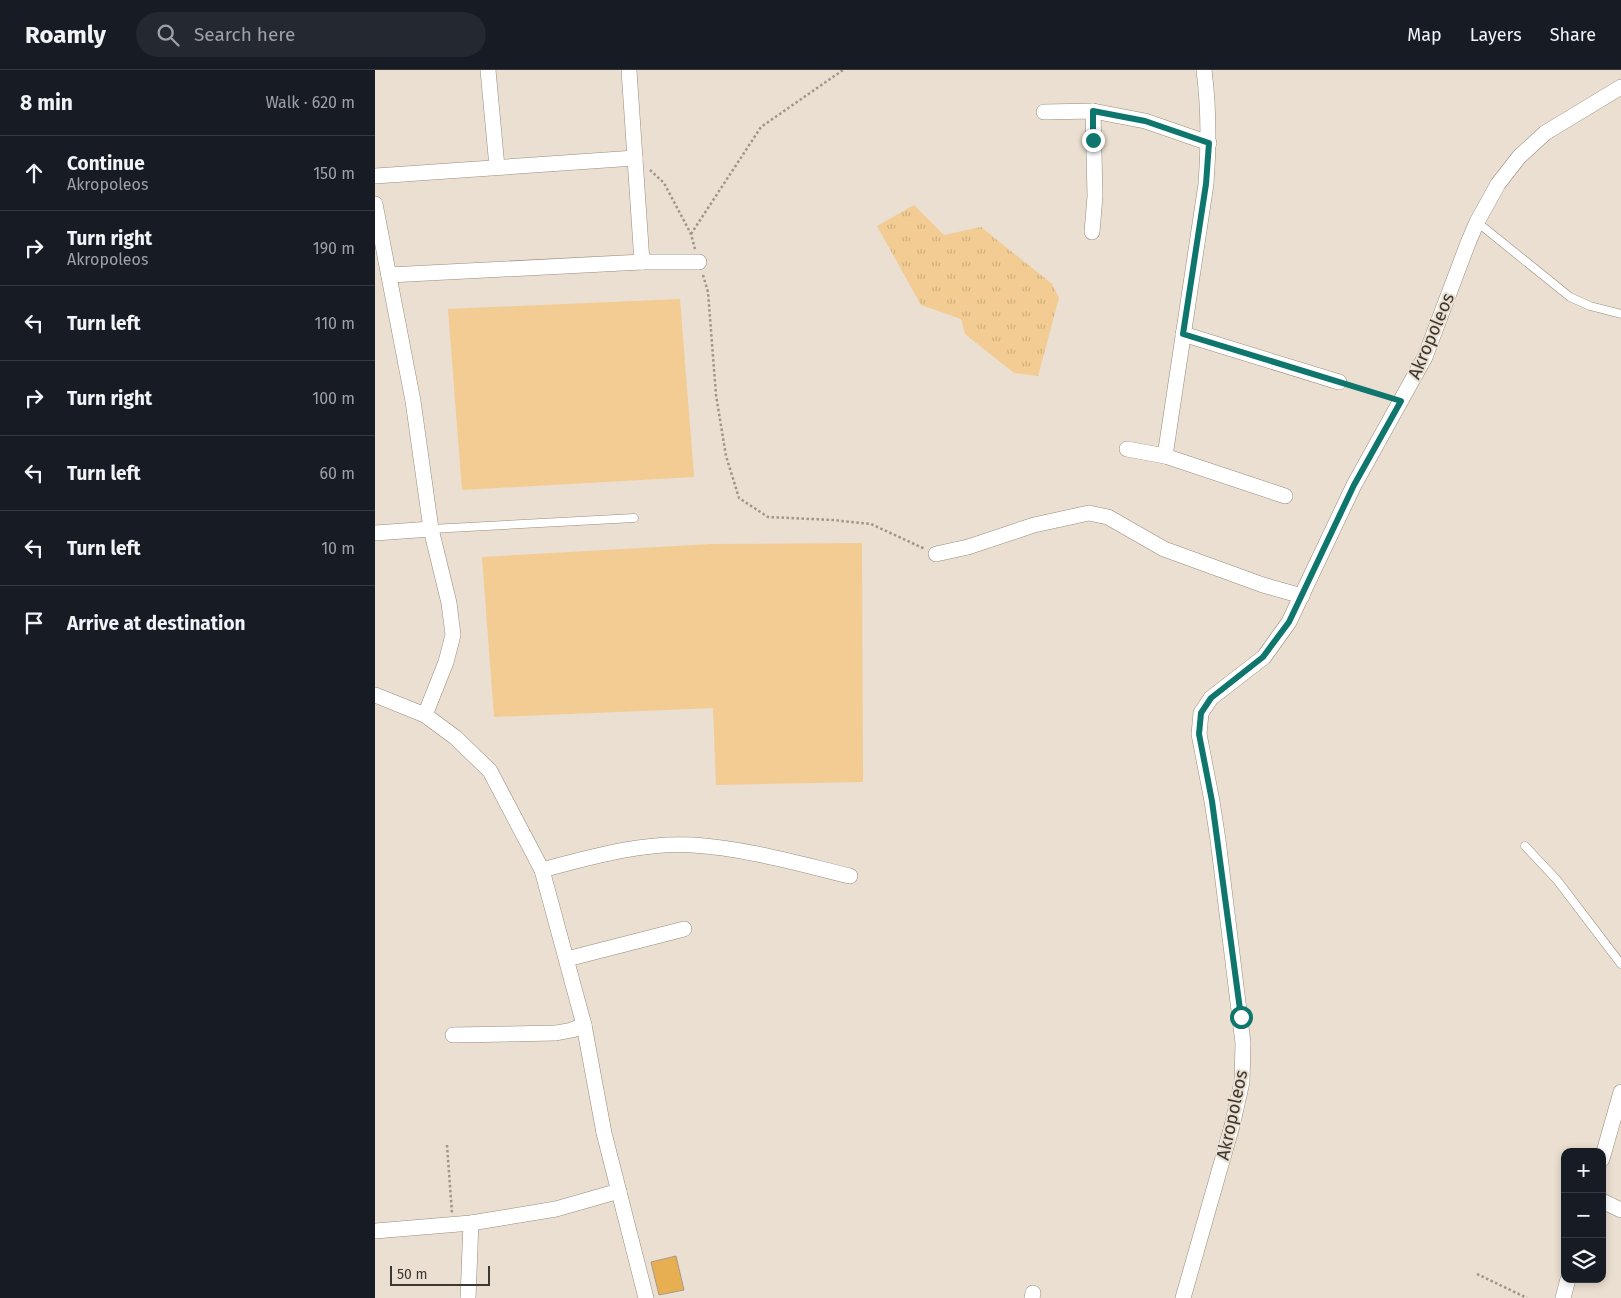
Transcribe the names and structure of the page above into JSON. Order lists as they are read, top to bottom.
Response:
{
  "streets": {
    "street": ["Akropoleos"]
  },
  "scale_bar": "50 m",
  "page": {
    "header": "Roamly",
    "search": "Search here",
    "nav": ["Map", "Layers", "Share"],
    "heading": ["8 min", "Walk · 620 m"],
    "list": [
      ["Continue", "Akropoleos", "150 m"],
      ["Turn right", "Akropoleos", "190 m"],
      ["Turn left", "110 m"],
      ["Turn right", "100 m"],
      ["Turn left", "60 m"],
      ["Turn left", "10 m"],
      "Arrive at destination"
    ],
    "map_buttons": ["+", "−"],
    "scale": "50 m"
  }
}
